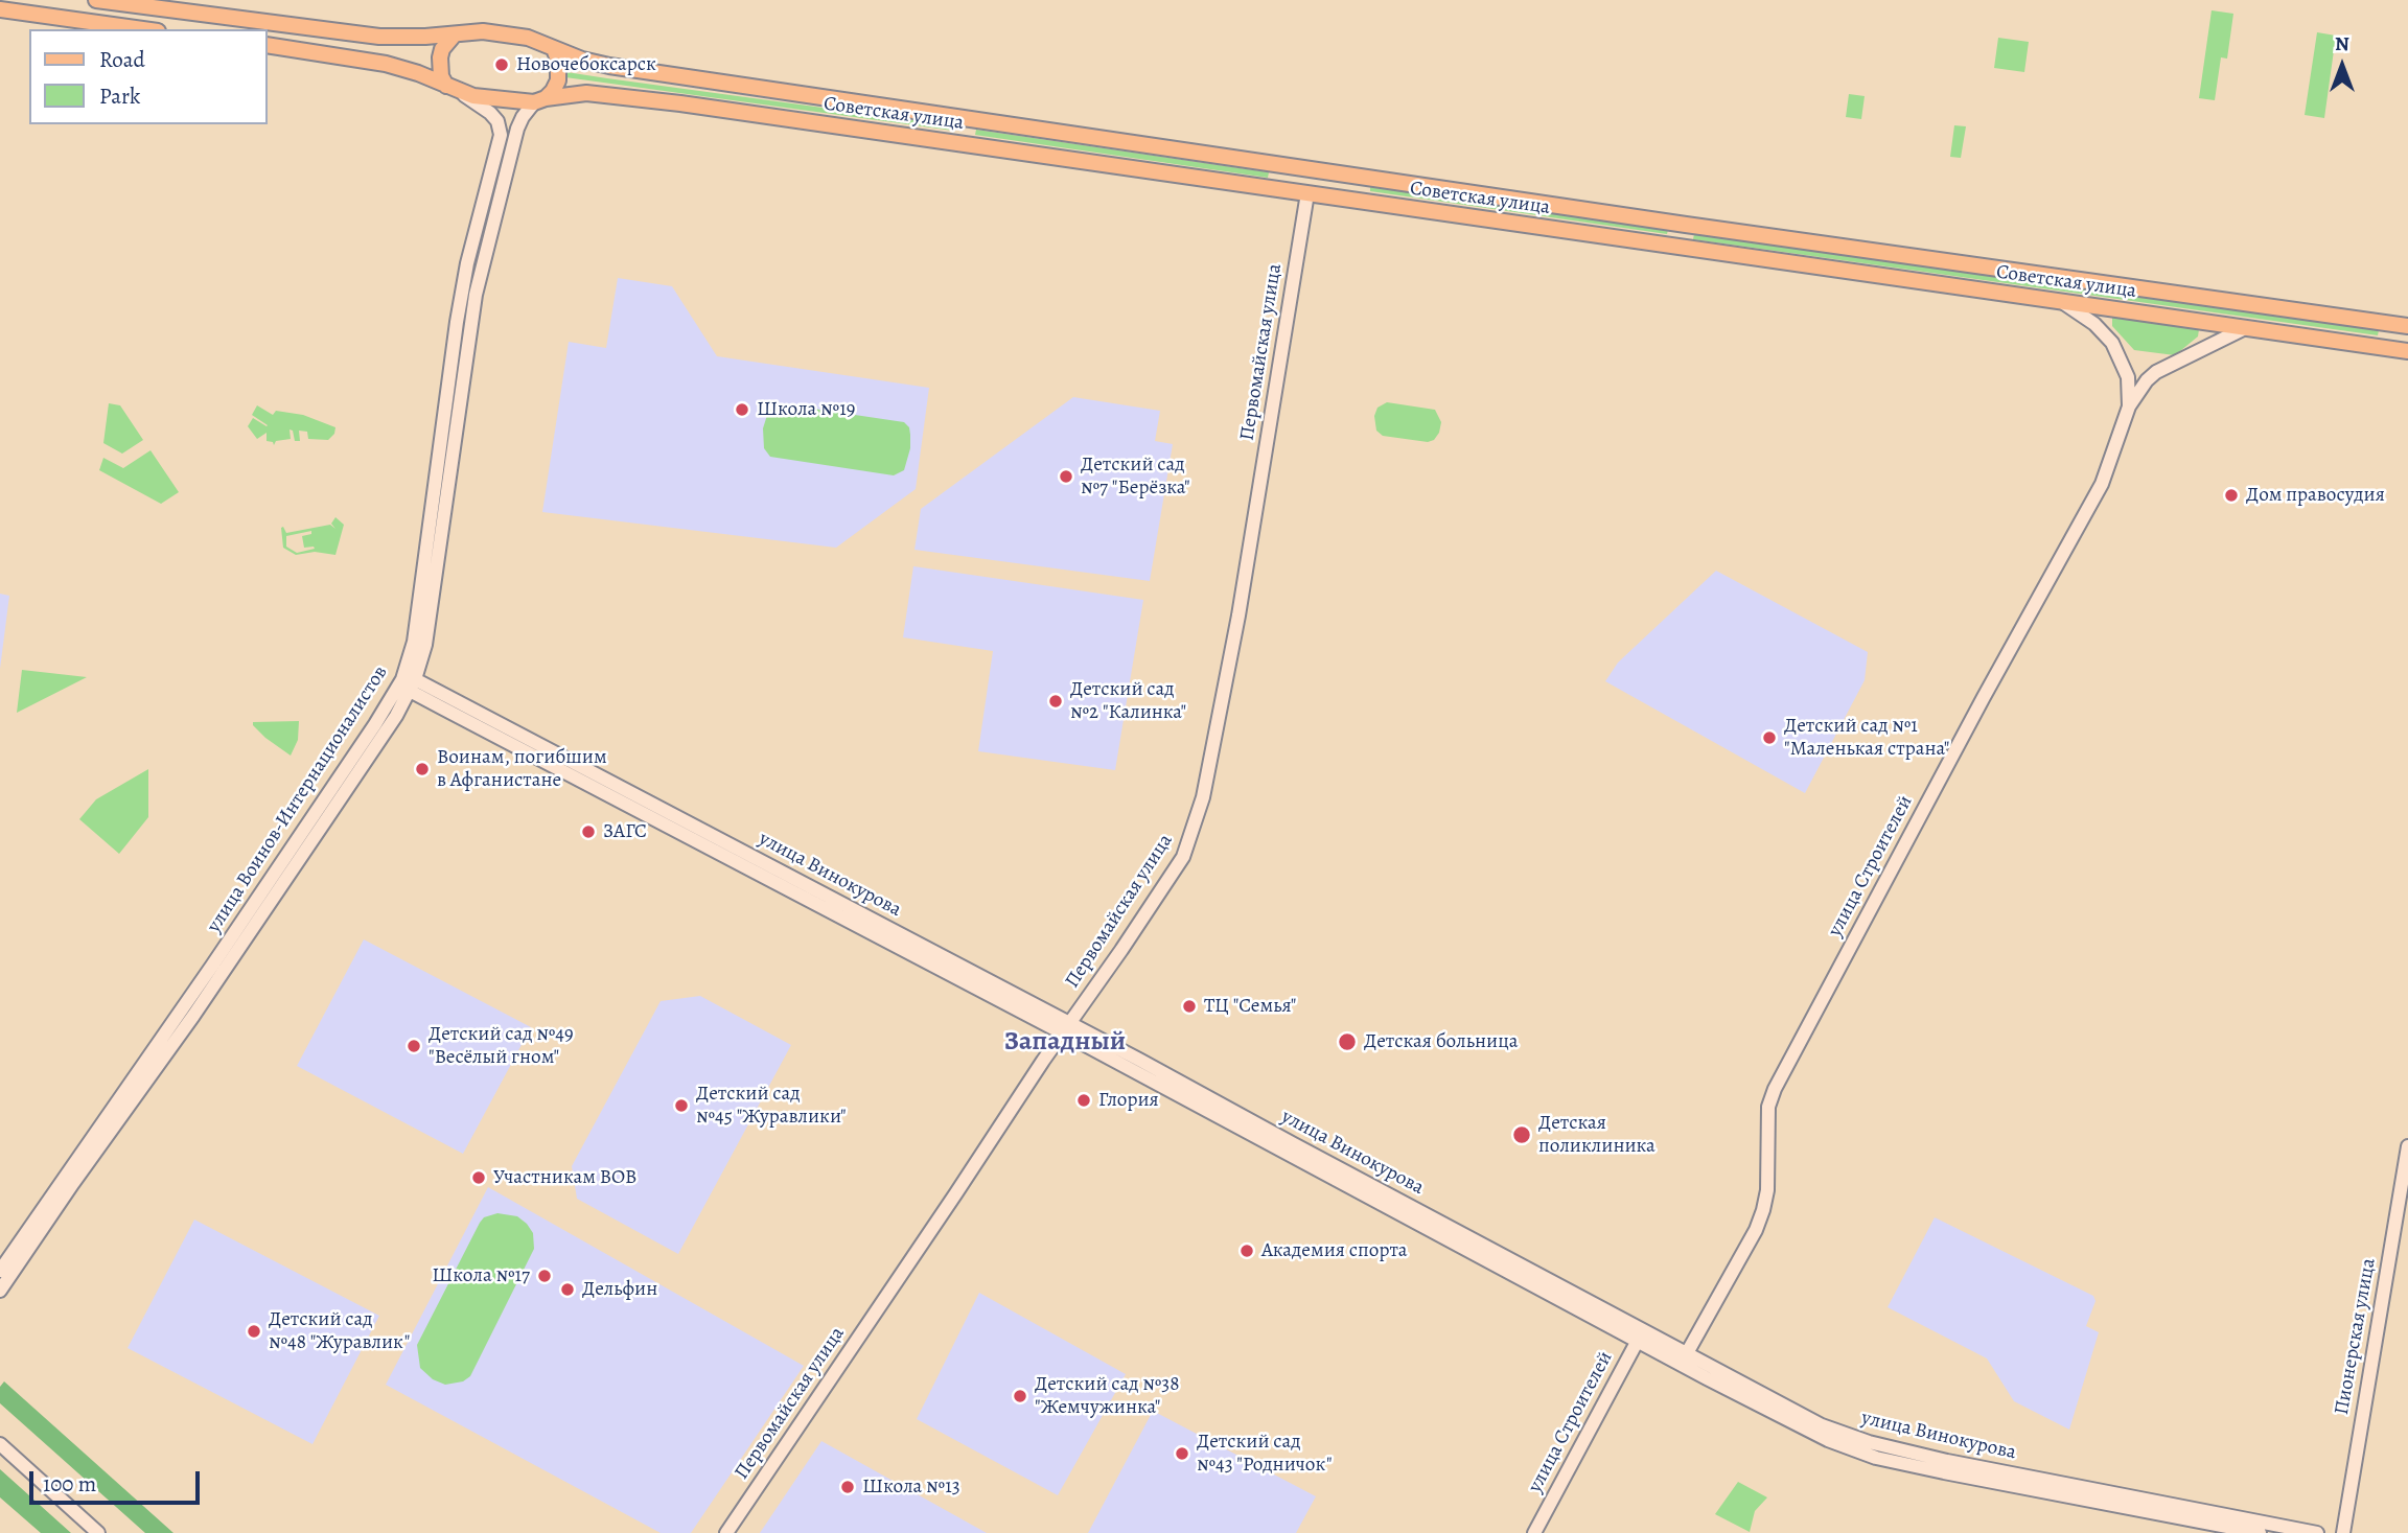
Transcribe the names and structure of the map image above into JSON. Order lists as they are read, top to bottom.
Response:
{
  "streets": {
    "main road": [
      "Советская улица",
      "Первомайская улица",
      "улица Воинов-Интернационалистов",
      "улица Строителей",
      "улица Винокурова",
      "Пионерская улица"
    ]
  },
  "crossings": [
    ["Советская улица", "Первомайская улица"],
    ["Советская улица", "улица Воинов-Интернационалистов"],
    ["Советская улица", "улица Строителей"],
    ["Первомайская улица", "улица Винокурова"],
    ["улица Воинов-Интернационалистов", "улица Винокурова"],
    ["улица Строителей", "улица Винокурова"]
  ],
  "districts": ["Западный"],
  "places": [
    "Новочебоксарск",
    "Школа №19",
    "Детский сад №7 \"Берёзка\"",
    "Дом правосудия",
    "Детский сад №2 \"Калинка\"",
    "Детский сад №1 \"Маленькая страна\"",
    "Воинам, погибшим в Афганистане",
    "ЗАГС",
    "ТЦ \"Семья\"",
    "Детская больница",
    "Детский сад №49 \"Весёлый гном\"",
    "Глория",
    "Детский сад №45 \"Журавлики\"",
    "Детская поликлиника",
    "Участникам ВОВ",
    "Академия спорта",
    "Школа №17",
    "Дельфин",
    "Детский сад №48 \"Журавлик\"",
    "Детский сад №38 \"Жемчужинка\"",
    "Детский сад №43 \"Родничок\"",
    "Школа №13"
  ],
  "legend": ["Road", "Park"],
  "scale_bar": "100 m",
  "north": "top"
}
